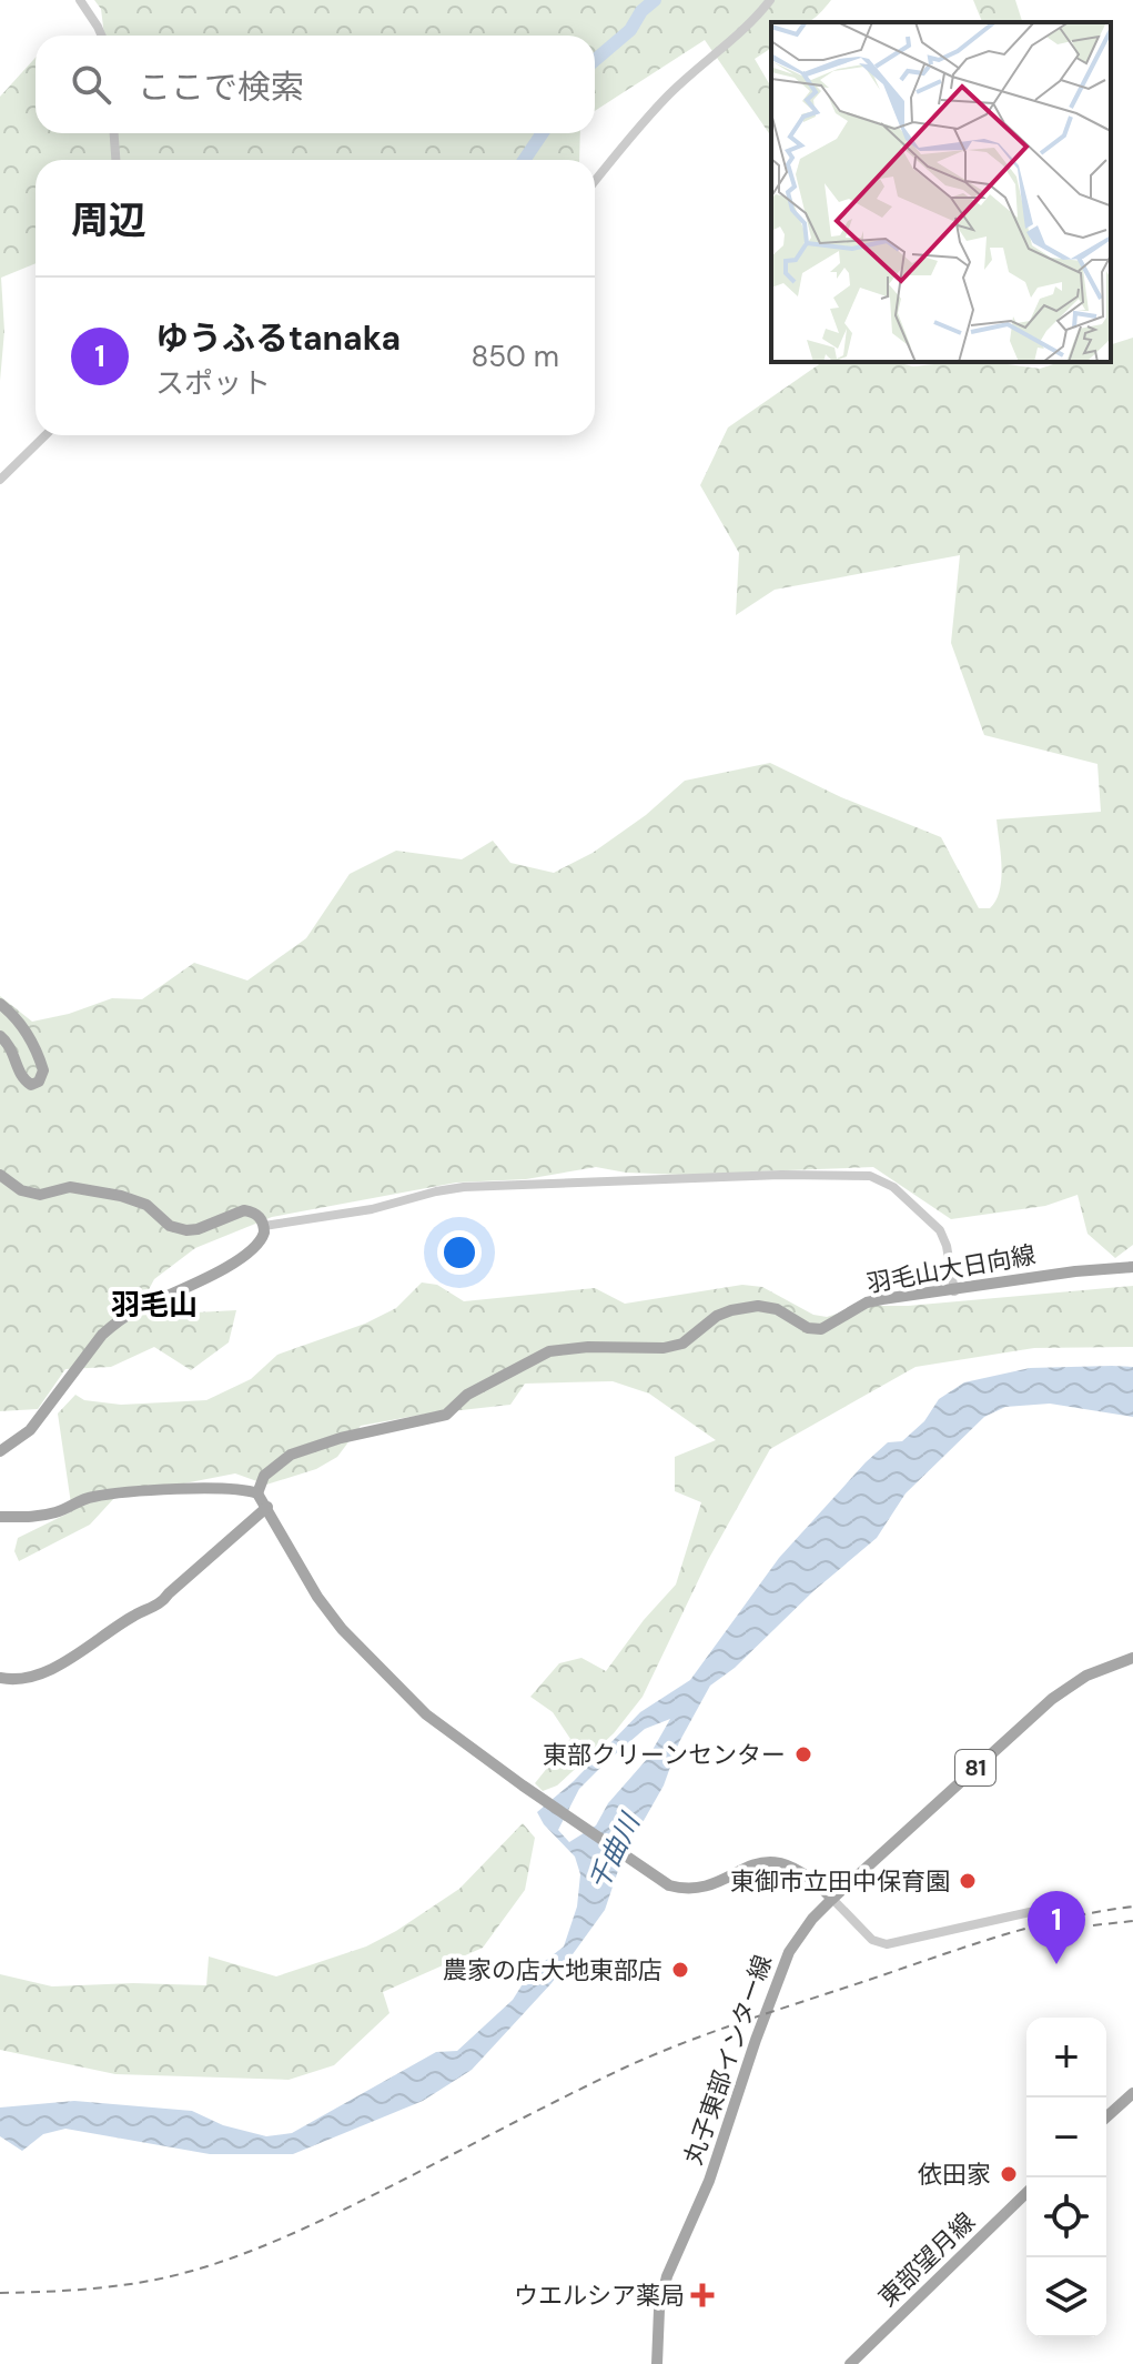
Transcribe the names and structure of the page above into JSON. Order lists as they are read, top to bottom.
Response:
{
  "streets": {
    "main road": [
      "羽毛山大日向線",
      "81",
      "丸子東部インター線",
      "東部望月線"
    ]
  },
  "districts": ["羽毛山"],
  "water": ["千曲川"],
  "places": {
    "other": [
      "東部クリーンセンター",
      "東御市立田中保育園",
      "農家の店大地東部店",
      "依田家"
    ],
    "health": ["ウエルシア薬局"]
  },
  "page": {
    "search": "ここで検索",
    "heading": "周辺",
    "list": [
      {
        "mark": "1",
        "name": "ゆうふるtanaka",
        "note": "スポット",
        "value": "850 m"
      }
    ],
    "pins": "1",
    "map_buttons": ["+", "−"]
  }
}
